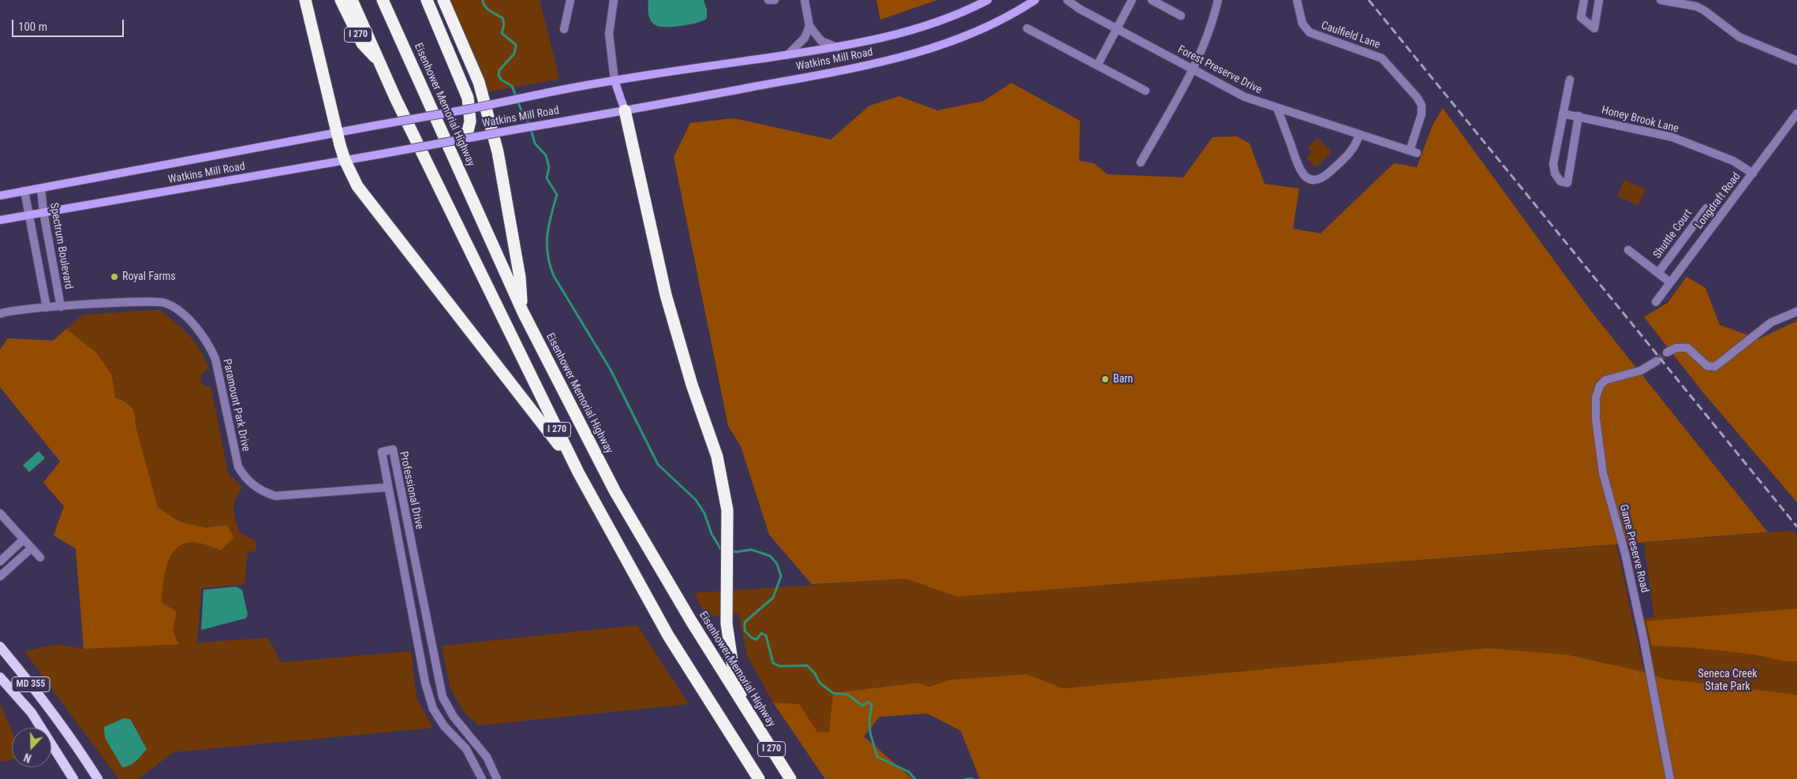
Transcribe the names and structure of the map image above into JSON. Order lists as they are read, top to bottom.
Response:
{
  "streets": {
    "highway": ["I 270", "Eisenhower Memorial Highway"],
    "main road": ["Watkins Mill Road", "MD 355"],
    "street": [
      "Caulfield Lane",
      "Forest Preserve Drive",
      "Honey Brook Lane",
      "Longdraft Road",
      "Shuttle Court",
      "Spectrum Boulevard",
      "Paramount Park Drive",
      "Professional Drive",
      "Game Preserve Road"
    ]
  },
  "crossings": [
    ["Caulfield Lane", "Forest Preserve Drive"],
    ["Watkins Mill Road", "Spectrum Boulevard"],
    ["Honey Brook Lane", "Longdraft Road"],
    ["Spectrum Boulevard", "Paramount Park Drive"],
    ["Paramount Park Drive", "Professional Drive"]
  ],
  "parks": ["Seneca Creek State Park"],
  "places": ["Royal Farms", "Barn"],
  "scale_bar": "100 m",
  "north": "bottom"
}
